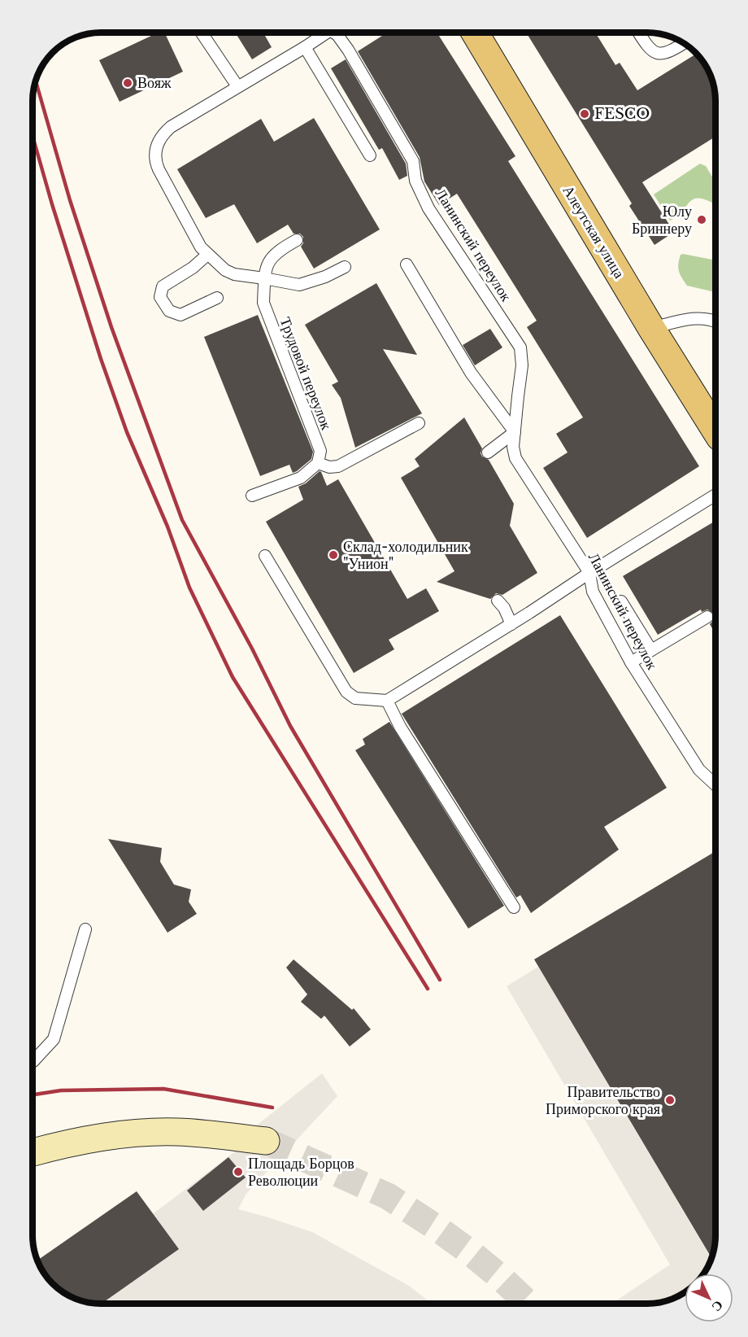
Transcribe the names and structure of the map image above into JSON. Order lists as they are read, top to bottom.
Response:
{
  "streets": {
    "main road": ["Алеутская улица"],
    "lane": ["Ланинский переулок", "Трудовой переулок"]
  },
  "places": [
    "Вояж",
    "FESCO",
    "Юлу Бриннеру",
    "Склад-холодильник \"Унион\"",
    "Правительство Приморского края",
    "Площадь Борцов Революции"
  ],
  "north": "bottom right"
}
